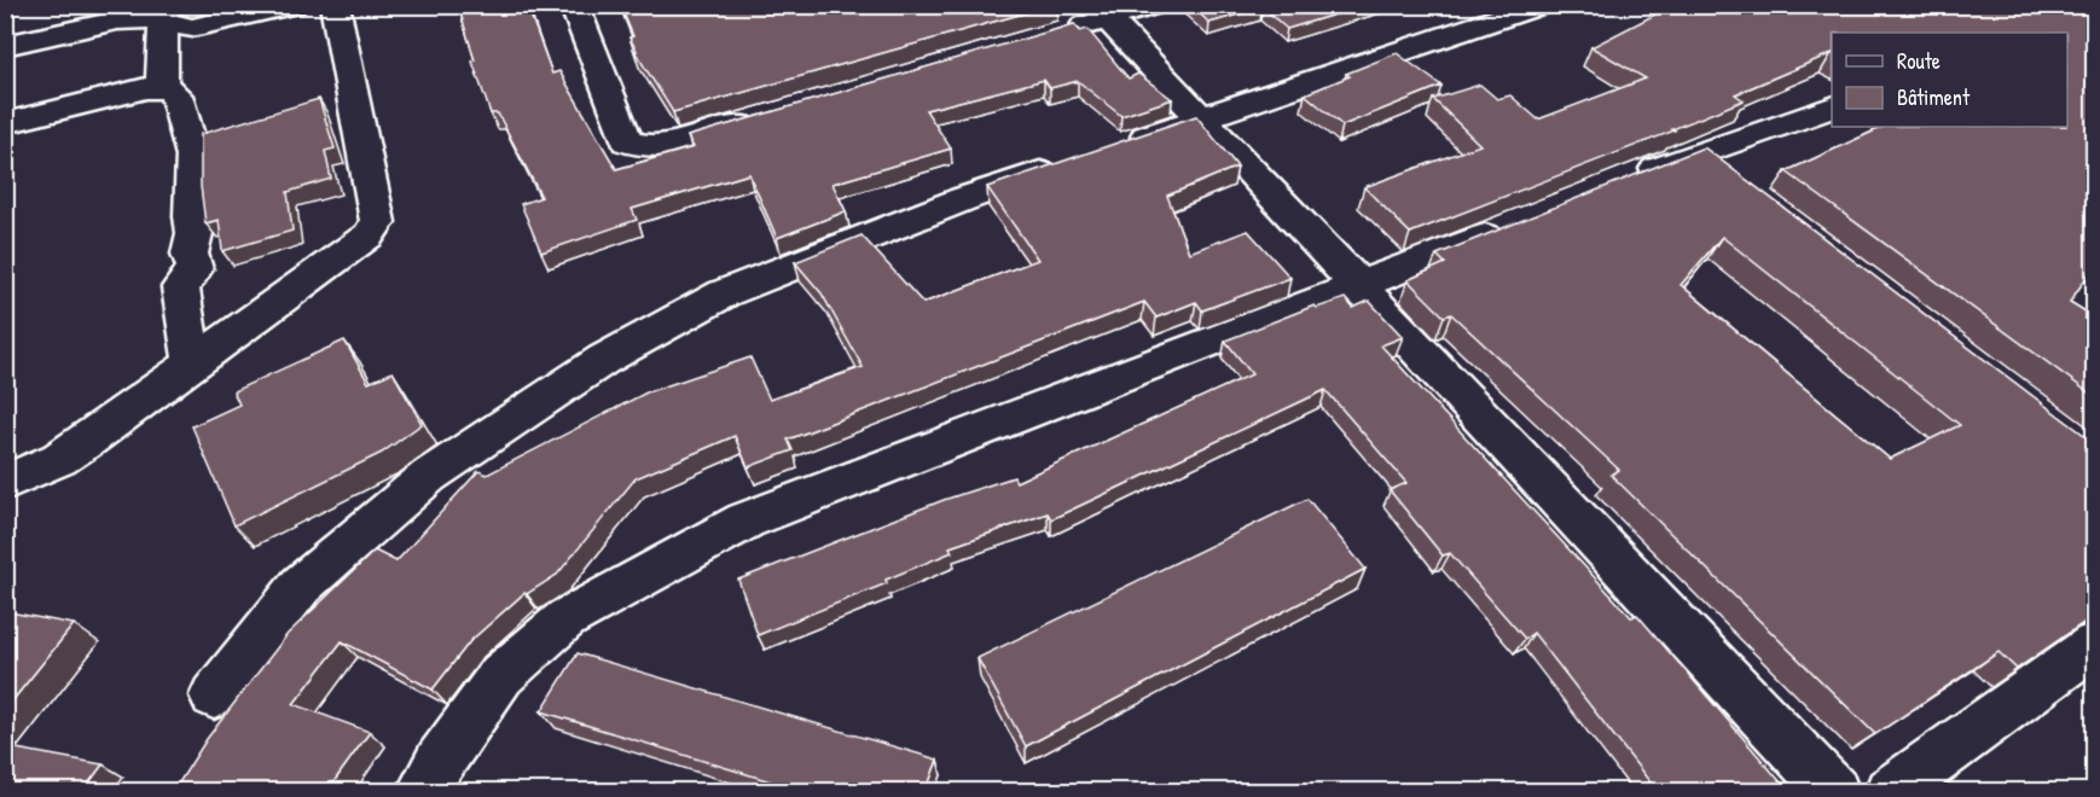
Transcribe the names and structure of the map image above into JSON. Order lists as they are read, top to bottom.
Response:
{
  "legend": ["Route", "Bâtiment"]
}
